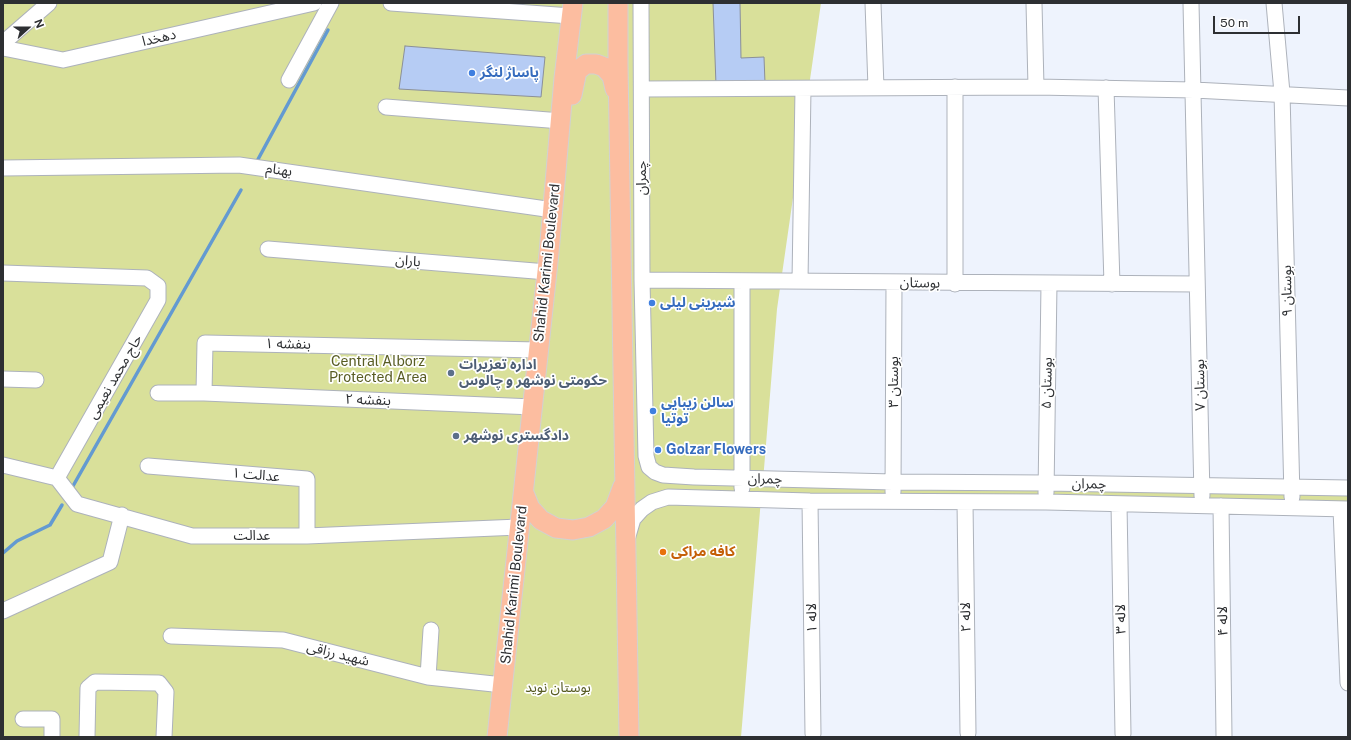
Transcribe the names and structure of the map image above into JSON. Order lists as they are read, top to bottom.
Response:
{
  "streets": {
    "main road": ["Shahid Karimi Boulevard"],
    "street": [
      "دهخدا",
      "بهنام",
      "چمران",
      "باران",
      "بوستان",
      "بوستان ۹",
      "بنفشه ۱",
      "حاج محمد نعیمی",
      "بوستان ۳",
      "بوستان ۵",
      "بوستان ۷",
      "بنفشه ۲",
      "عدالت ۱",
      "عدالت",
      "لاله ۲",
      "لاله ۱",
      "لاله ۳",
      "لاله ۴",
      "شهید رزاقی"
    ]
  },
  "crossings": [
    ["بهنام", "Shahid Karimi Boulevard"],
    ["چمران", "بوستان"],
    ["چمران", "بوستان ۹"],
    ["چمران", "بوستان ۳"],
    ["چمران", "بوستان ۵"],
    ["چمران", "بوستان ۷"],
    ["چمران", "لاله ۲"],
    ["چمران", "لاله ۱"],
    ["چمران", "لاله ۳"],
    ["چمران", "لاله ۴"],
    ["باران", "Shahid Karimi Boulevard"],
    ["Shahid Karimi Boulevard", "بنفشه ۱"],
    ["Shahid Karimi Boulevard", "بنفشه ۲"],
    ["Shahid Karimi Boulevard", "عدالت"],
    ["Shahid Karimi Boulevard", "شهید رزاقی"],
    ["بوستان", "بوستان ۳"],
    ["بوستان", "بوستان ۵"],
    ["بوستان", "بوستان ۷"],
    ["بنفشه ۱", "بنفشه ۲"],
    ["حاج محمد نعیمی", "عدالت"],
    ["عدالت ۱", "عدالت"]
  ],
  "parks": ["Central Alborz Protected Area", "بوستان نوید"],
  "places": [
    "پاساژ لنگر",
    "شیرینی لیلی",
    "اداره تعزیرات حکومتی نوشهر و چالوس",
    "سالن زیبایی توتیا",
    "دادگستری نوشهر",
    "Golzar Flowers",
    "کافه مراکی"
  ],
  "scale_bar": "50 m",
  "north": "right"
}
